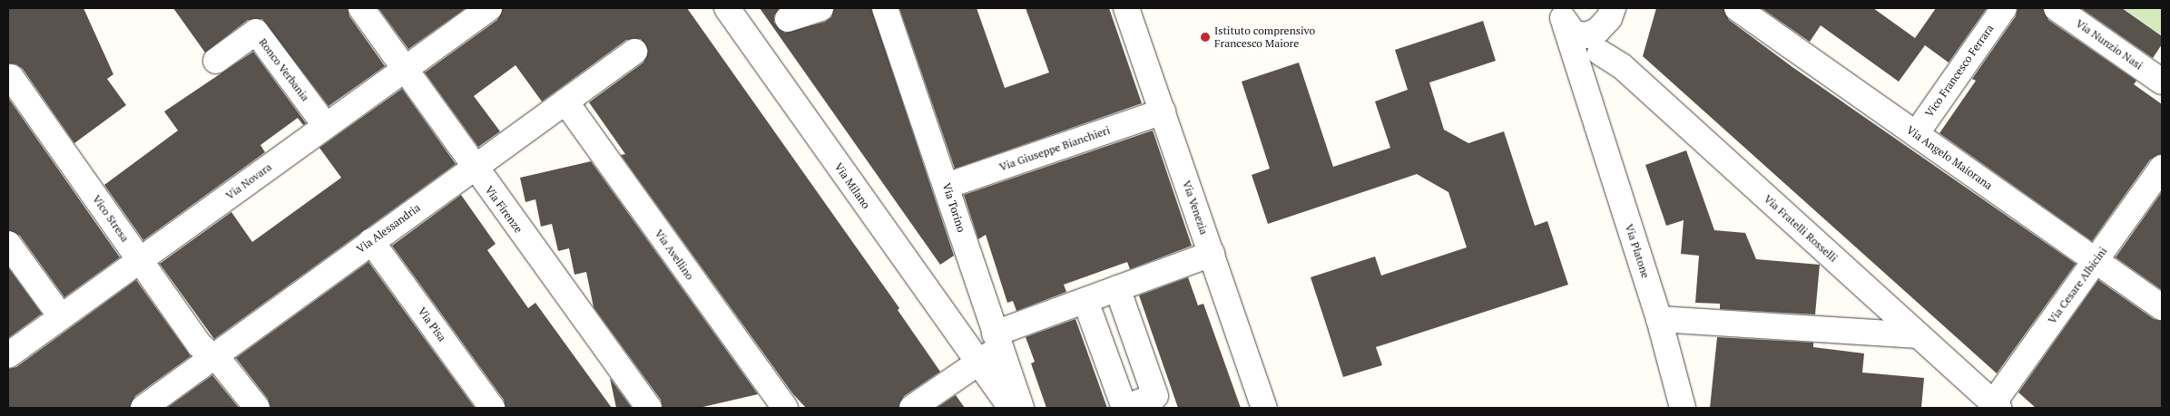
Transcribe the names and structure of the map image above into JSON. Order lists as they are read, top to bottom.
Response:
{
  "streets": {
    "street": [
      "Via Nunzio Nasi",
      "Ronco Verbania",
      "Vico Francesco Ferrara",
      "Via Giuseppe Bianchieri",
      "Via Angelo Maiorana",
      "Via Novara",
      "Via Milano",
      "Via Torino",
      "Via Venezia",
      "Via Firenze",
      "Vico Stresa",
      "Via Alessandria",
      "Via Fratelli Rosselli",
      "Via Platone",
      "Via Avellino",
      "Via Cesare Albicini",
      "Via Pisa"
    ]
  },
  "crossings": [
    ["Ronco Verbania", "Via Novara"],
    ["Vico Francesco Ferrara", "Via Angelo Maiorana"],
    ["Via Giuseppe Bianchieri", "Via Torino"],
    ["Via Giuseppe Bianchieri", "Via Venezia"],
    ["Via Angelo Maiorana", "Via Cesare Albicini"],
    ["Via Novara", "Via Firenze"],
    ["Via Novara", "Vico Stresa"],
    ["Via Firenze", "Via Alessandria"],
    ["Vico Stresa", "Via Alessandria"],
    ["Via Alessandria", "Via Avellino"],
    ["Via Alessandria", "Via Pisa"],
    ["Via Fratelli Rosselli", "Via Cesare Albicini"]
  ],
  "places": ["Istituto comprensivo Francesco Maiore"]
}
